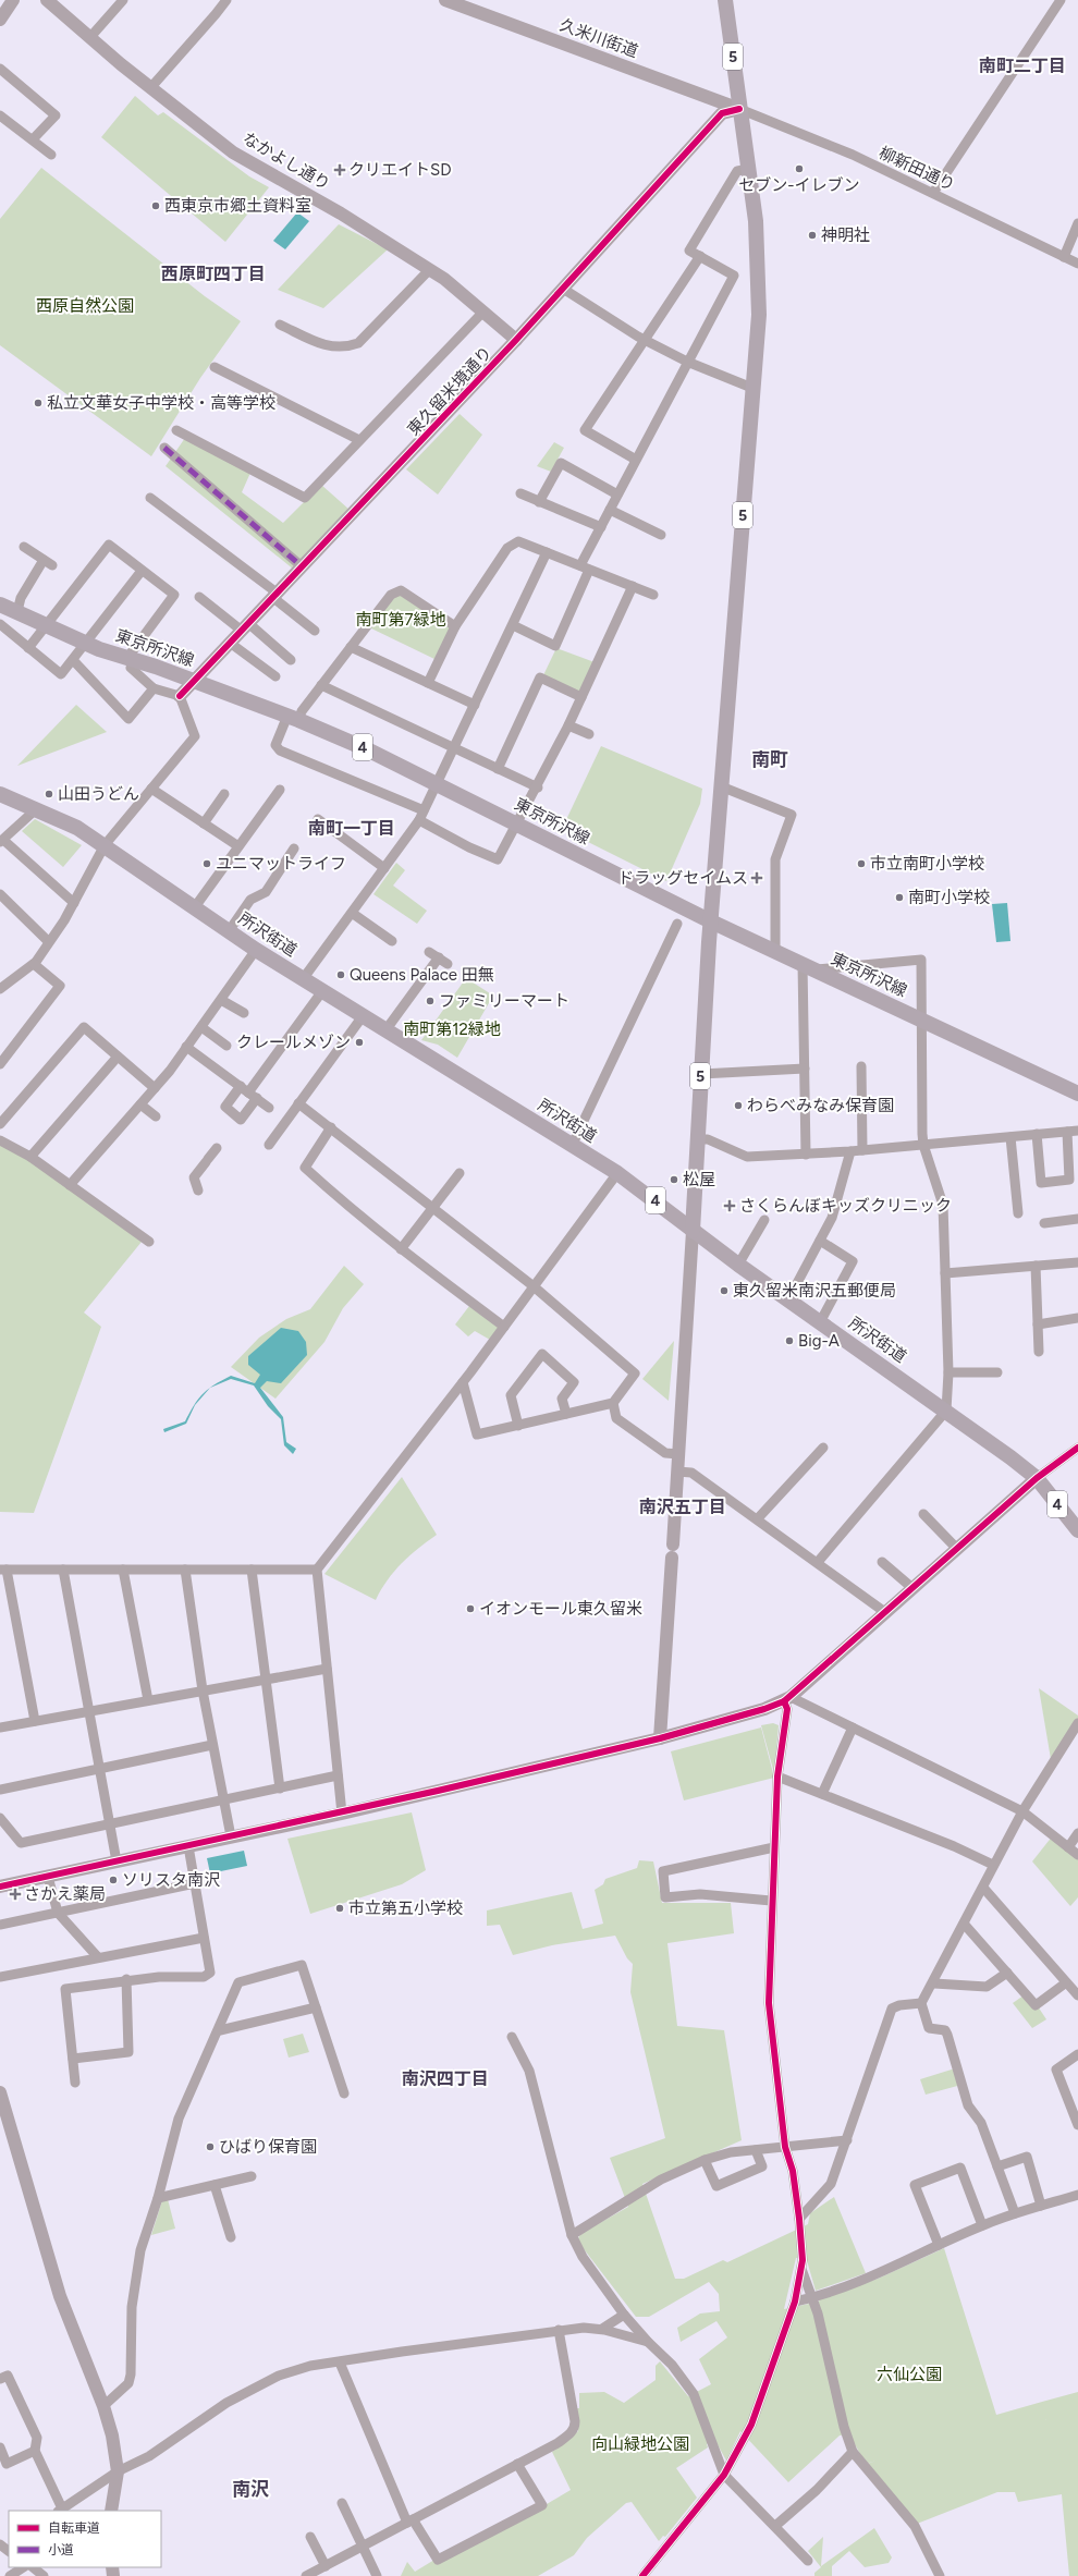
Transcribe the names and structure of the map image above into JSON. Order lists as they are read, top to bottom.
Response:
{
  "streets": {
    "main road": [
      "5",
      "東京所沢線",
      "4",
      "所沢街道"
    ],
    "street": [
      "久米川街道",
      "なかよし通り",
      "柳新田通り",
      "東久留米境通り"
    ]
  },
  "crossings": [
    ["久米川街道", "5"],
    ["久米川街道", "柳新田通り"],
    ["久米川街道", "東久留米境通り"],
    ["5", "柳新田通り"],
    ["5", "東久留米境通り"],
    ["5", "東京所沢線"],
    ["5", "所沢街道"],
    ["なかよし通り", "東久留米境通り"],
    ["柳新田通り", "東久留米境通り"],
    ["東久留米境通り", "東京所沢線"]
  ],
  "districts": [
    "南町二丁目",
    "西原町四丁目",
    "南町",
    "南町一丁目",
    "南沢五丁目",
    "南沢四丁目",
    "南沢"
  ],
  "parks": [
    "西原自然公園",
    "南町第7緑地",
    "南町第12緑地",
    "六仙公園",
    "向山緑地公園"
  ],
  "places": {
    "other": [
      "セブン-イレブン",
      "西東京市郷土資料室",
      "神明社",
      "私立文華女子中学校・高等学校",
      "山田うどん",
      "ユニマットライフ",
      "市立南町小学校",
      "南町小学校",
      "Queens Palace 田無",
      "ファミリーマート",
      "クレールメゾン",
      "わらべみなみ保育園",
      "松屋",
      "東久留米南沢五郵便局",
      "Big-A",
      "イオンモール東久留米",
      "ソリスタ南沢",
      "市立第五小学校",
      "ひばり保育園"
    ],
    "health": [
      "クリエイトSD",
      "ドラッグセイムス",
      "さくらんぼキッズクリニック",
      "さかえ薬局"
    ]
  },
  "legend": ["自転車道", "小道"]
}
